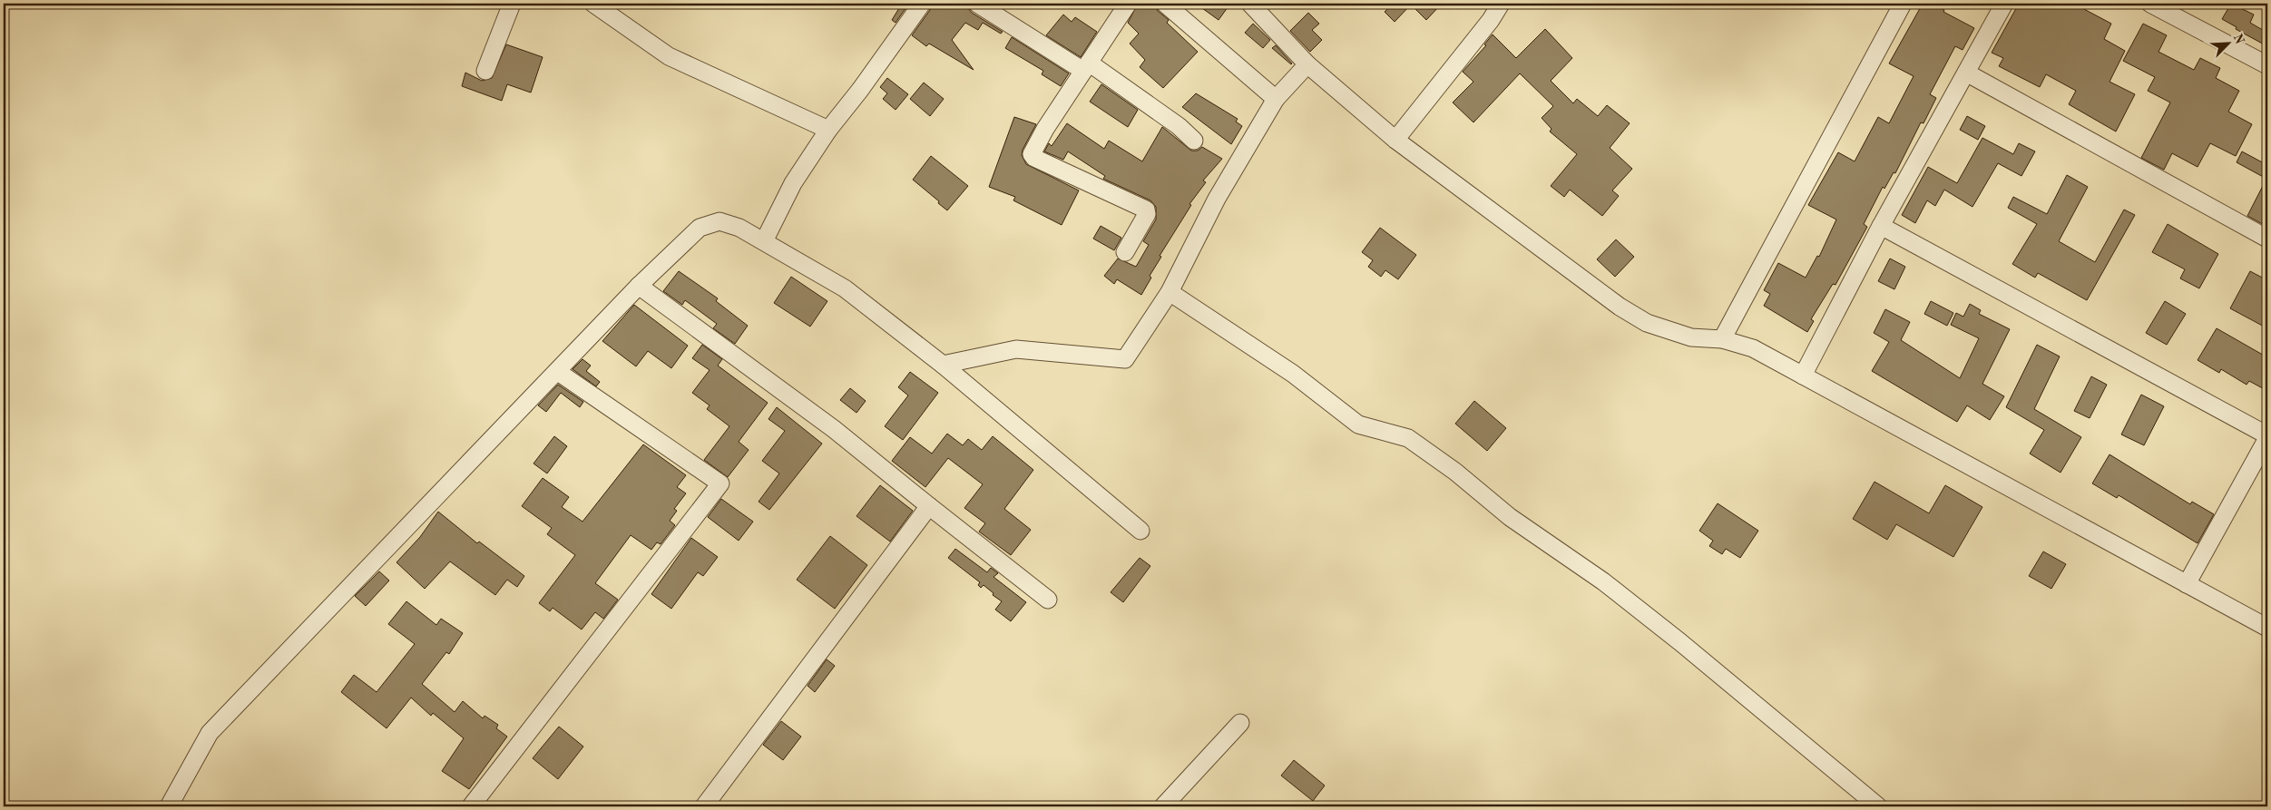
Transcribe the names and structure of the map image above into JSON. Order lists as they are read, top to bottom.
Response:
{
  "north": "top right"
}
